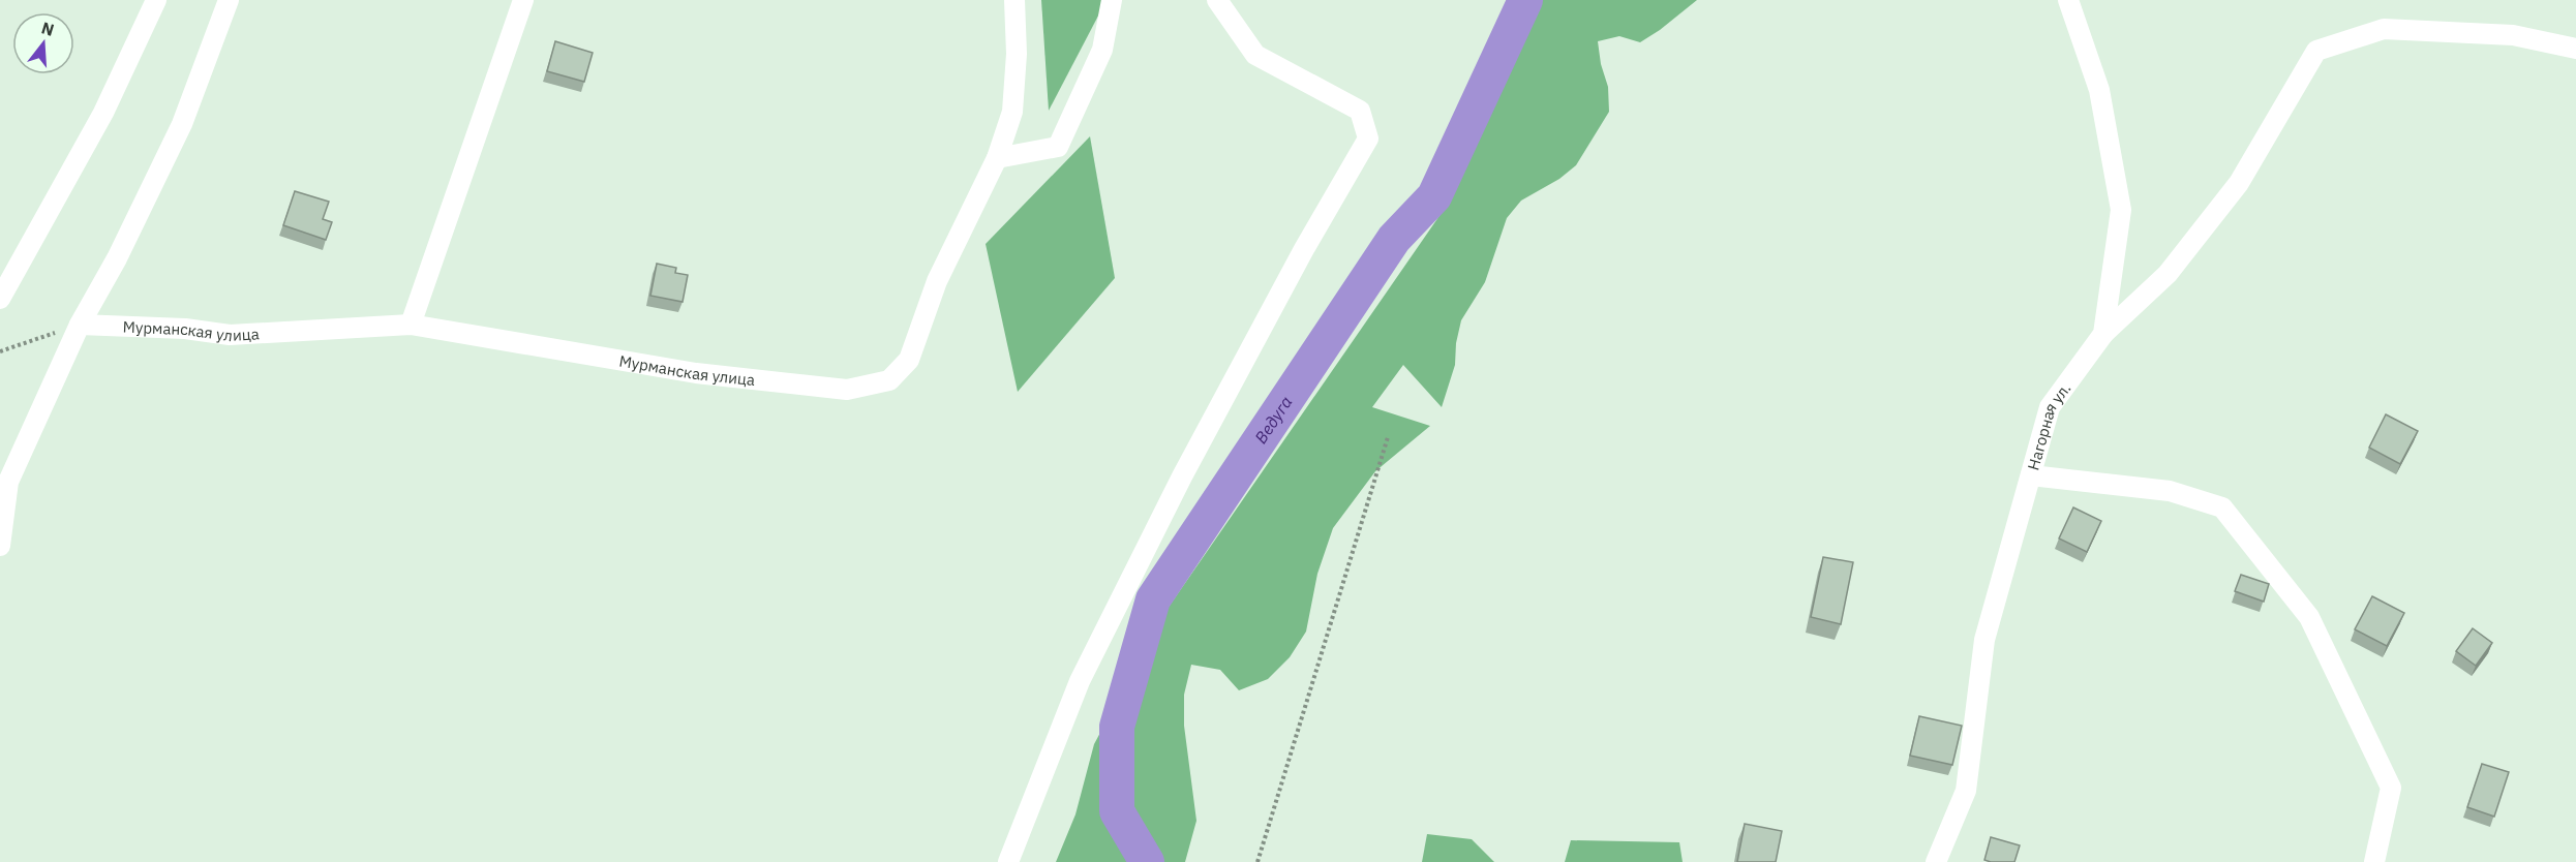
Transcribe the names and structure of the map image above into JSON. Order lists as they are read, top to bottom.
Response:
{
  "streets": {
    "street": ["Мурманская улица", "Нагорная ул."]
  },
  "water": ["Ведуга"],
  "north": "top"
}
